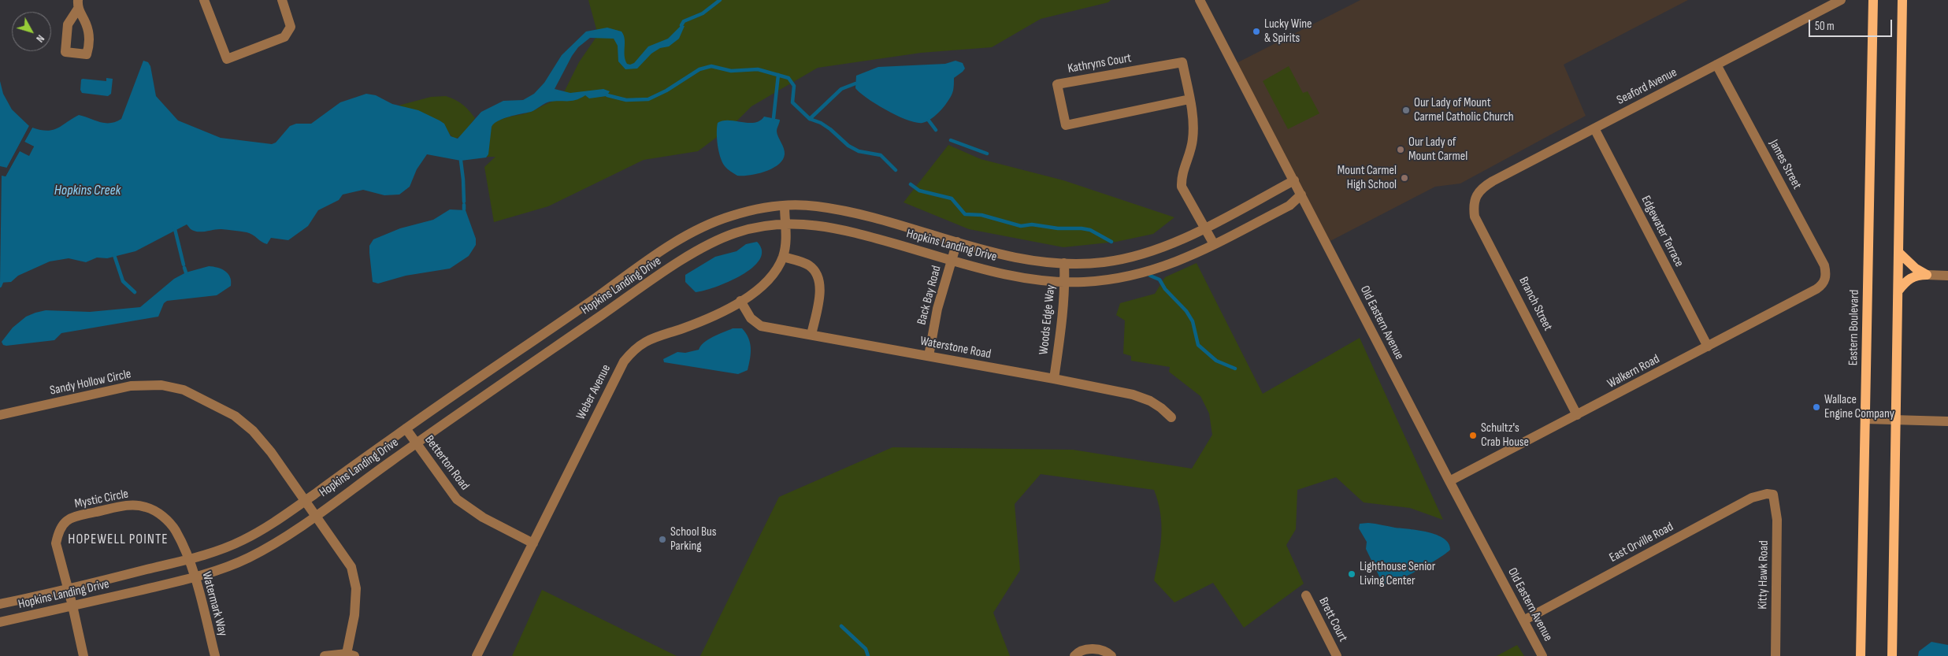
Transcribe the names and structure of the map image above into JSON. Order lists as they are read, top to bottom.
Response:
{
  "streets": {
    "main road": ["Eastern Boulevard"],
    "street": [
      "Kathryns Court",
      "Seaford Avenue",
      "James Street",
      "Edgewater Terrace",
      "Hopkins Landing Drive",
      "Back Bay Road",
      "Branch Street",
      "Woods Edge Way",
      "Old Eastern Avenue",
      "Waterstone Road",
      "Walkern Road",
      "Sandy Hollow Circle",
      "Weber Avenue",
      "Betterton Road",
      "Mystic Circle",
      "East Orville Road",
      "Kitty Hawk Road",
      "Watermark Way",
      "Brett Court"
    ]
  },
  "crossings": [
    ["Kathryns Court", "Hopkins Landing Drive"],
    ["Seaford Avenue", "James Street"],
    ["Seaford Avenue", "Edgewater Terrace"],
    ["Seaford Avenue", "Branch Street"],
    ["James Street", "Walkern Road"],
    ["Edgewater Terrace", "Walkern Road"],
    ["Hopkins Landing Drive", "Back Bay Road"],
    ["Hopkins Landing Drive", "Woods Edge Way"],
    ["Hopkins Landing Drive", "Old Eastern Avenue"],
    ["Hopkins Landing Drive", "Sandy Hollow Circle"],
    ["Hopkins Landing Drive", "Weber Avenue"],
    ["Hopkins Landing Drive", "Betterton Road"],
    ["Hopkins Landing Drive", "Mystic Circle"],
    ["Hopkins Landing Drive", "Watermark Way"],
    ["Back Bay Road", "Waterstone Road"],
    ["Branch Street", "Walkern Road"],
    ["Woods Edge Way", "Waterstone Road"],
    ["Old Eastern Avenue", "Walkern Road"],
    ["Old Eastern Avenue", "East Orville Road"],
    ["Waterstone Road", "Weber Avenue"],
    ["Weber Avenue", "Betterton Road"],
    ["Mystic Circle", "Watermark Way"],
    ["East Orville Road", "Kitty Hawk Road"]
  ],
  "districts": ["HOPEWELL POINTE"],
  "water": ["Hopkins Creek"],
  "places": [
    "Lucky Wine & Spirits",
    "Our Lady of Mount Carmel Catholic Church",
    "Our Lady of Mount Carmel",
    "Mount Carmel High School",
    "Wallace Engine Company",
    "Schultz's Crab House",
    "School Bus Parking",
    "Lighthouse Senior Living Center"
  ],
  "scale_bar": "50 m",
  "north": "bottom right"
}
